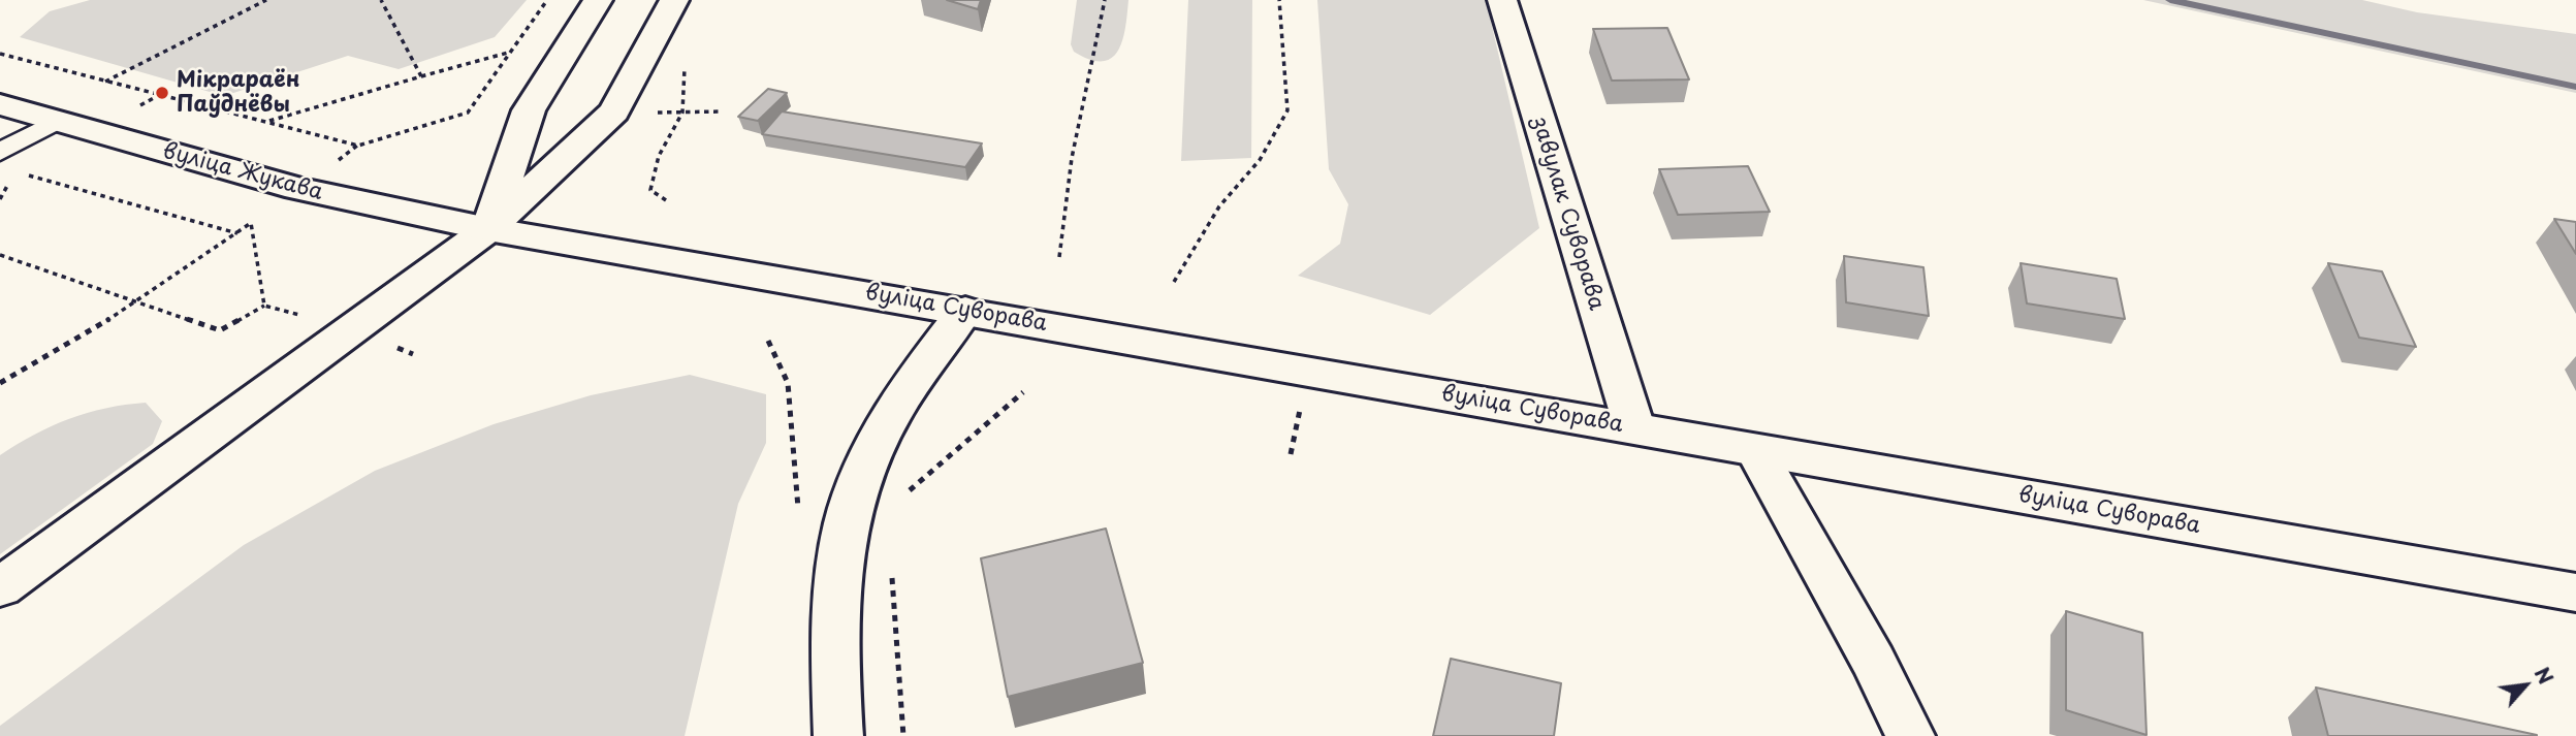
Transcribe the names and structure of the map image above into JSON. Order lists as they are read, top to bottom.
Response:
{
  "streets": {
    "main road": ["вуліца Жукава", "завулак Суворава", "вуліца Суворава"]
  },
  "crossings": [
    ["вуліца Жукава", "вуліца Суворава"],
    ["завулак Суворава", "вуліца Суворава"]
  ],
  "places": ["Мікрараён Паўднёвы"],
  "north": "top right"
}
